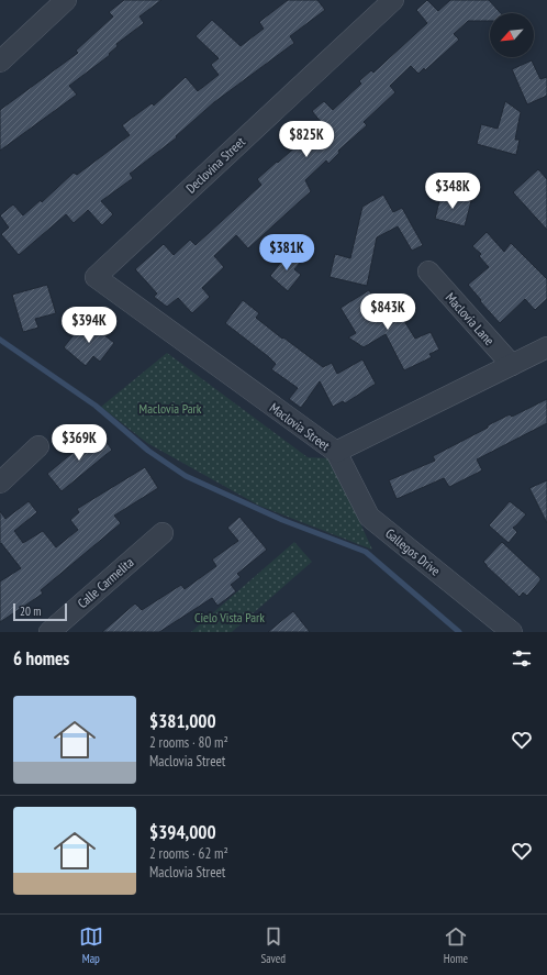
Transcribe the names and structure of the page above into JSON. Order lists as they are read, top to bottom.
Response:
{
  "streets": {
    "street": [
      "Declovina Street",
      "Maclovia Lane",
      "Maclovia Street",
      "Gallegos Drive",
      "Calle Carmelita"
    ]
  },
  "crossings": [
    ["Declovina Street", "Maclovia Street"],
    ["Maclovia Lane", "Maclovia Street"],
    ["Maclovia Street", "Gallegos Drive"]
  ],
  "parks": ["Maclovia Park", "Cielo Vista Park"],
  "scale_bar": "20 m",
  "north": "bottom left",
  "page": {
    "price": [
      "$825K",
      "$348K",
      "$381K",
      "$843K",
      "$394K",
      "$369K"
    ],
    "scale": "20 m",
    "heading": "6 homes",
    "list": [
      {
        "name": "$381,000",
        "note": "2 rooms · 80 m² · Maclovia Street"
      },
      {
        "name": "$394,000",
        "note": "2 rooms · 62 m² · Maclovia Street"
      }
    ],
    "tabs": ["Map", "Saved", "Home"]
  }
}
